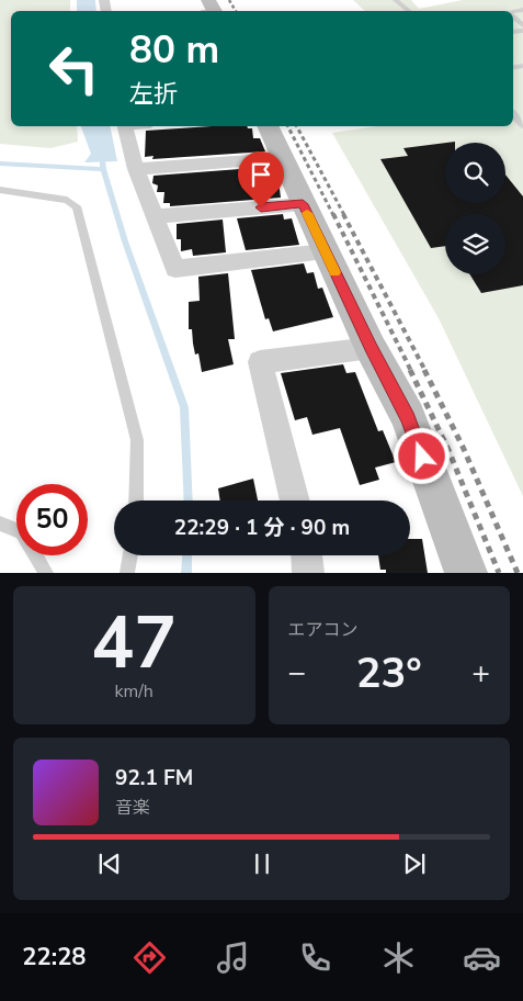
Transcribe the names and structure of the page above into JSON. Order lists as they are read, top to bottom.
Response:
{
  "page": {
    "turn": ["80 m", "左折"],
    "limit": "50",
    "trip": "22:29 · 1 分 · 90 m",
    "tile": [
      ["47", "km/h"],
      "エアコン"
    ],
    "heat": ["−", "23°", "+"],
    "song": ["92.1 FM", "音楽"],
    "tabs": "22:28"
  }
}
